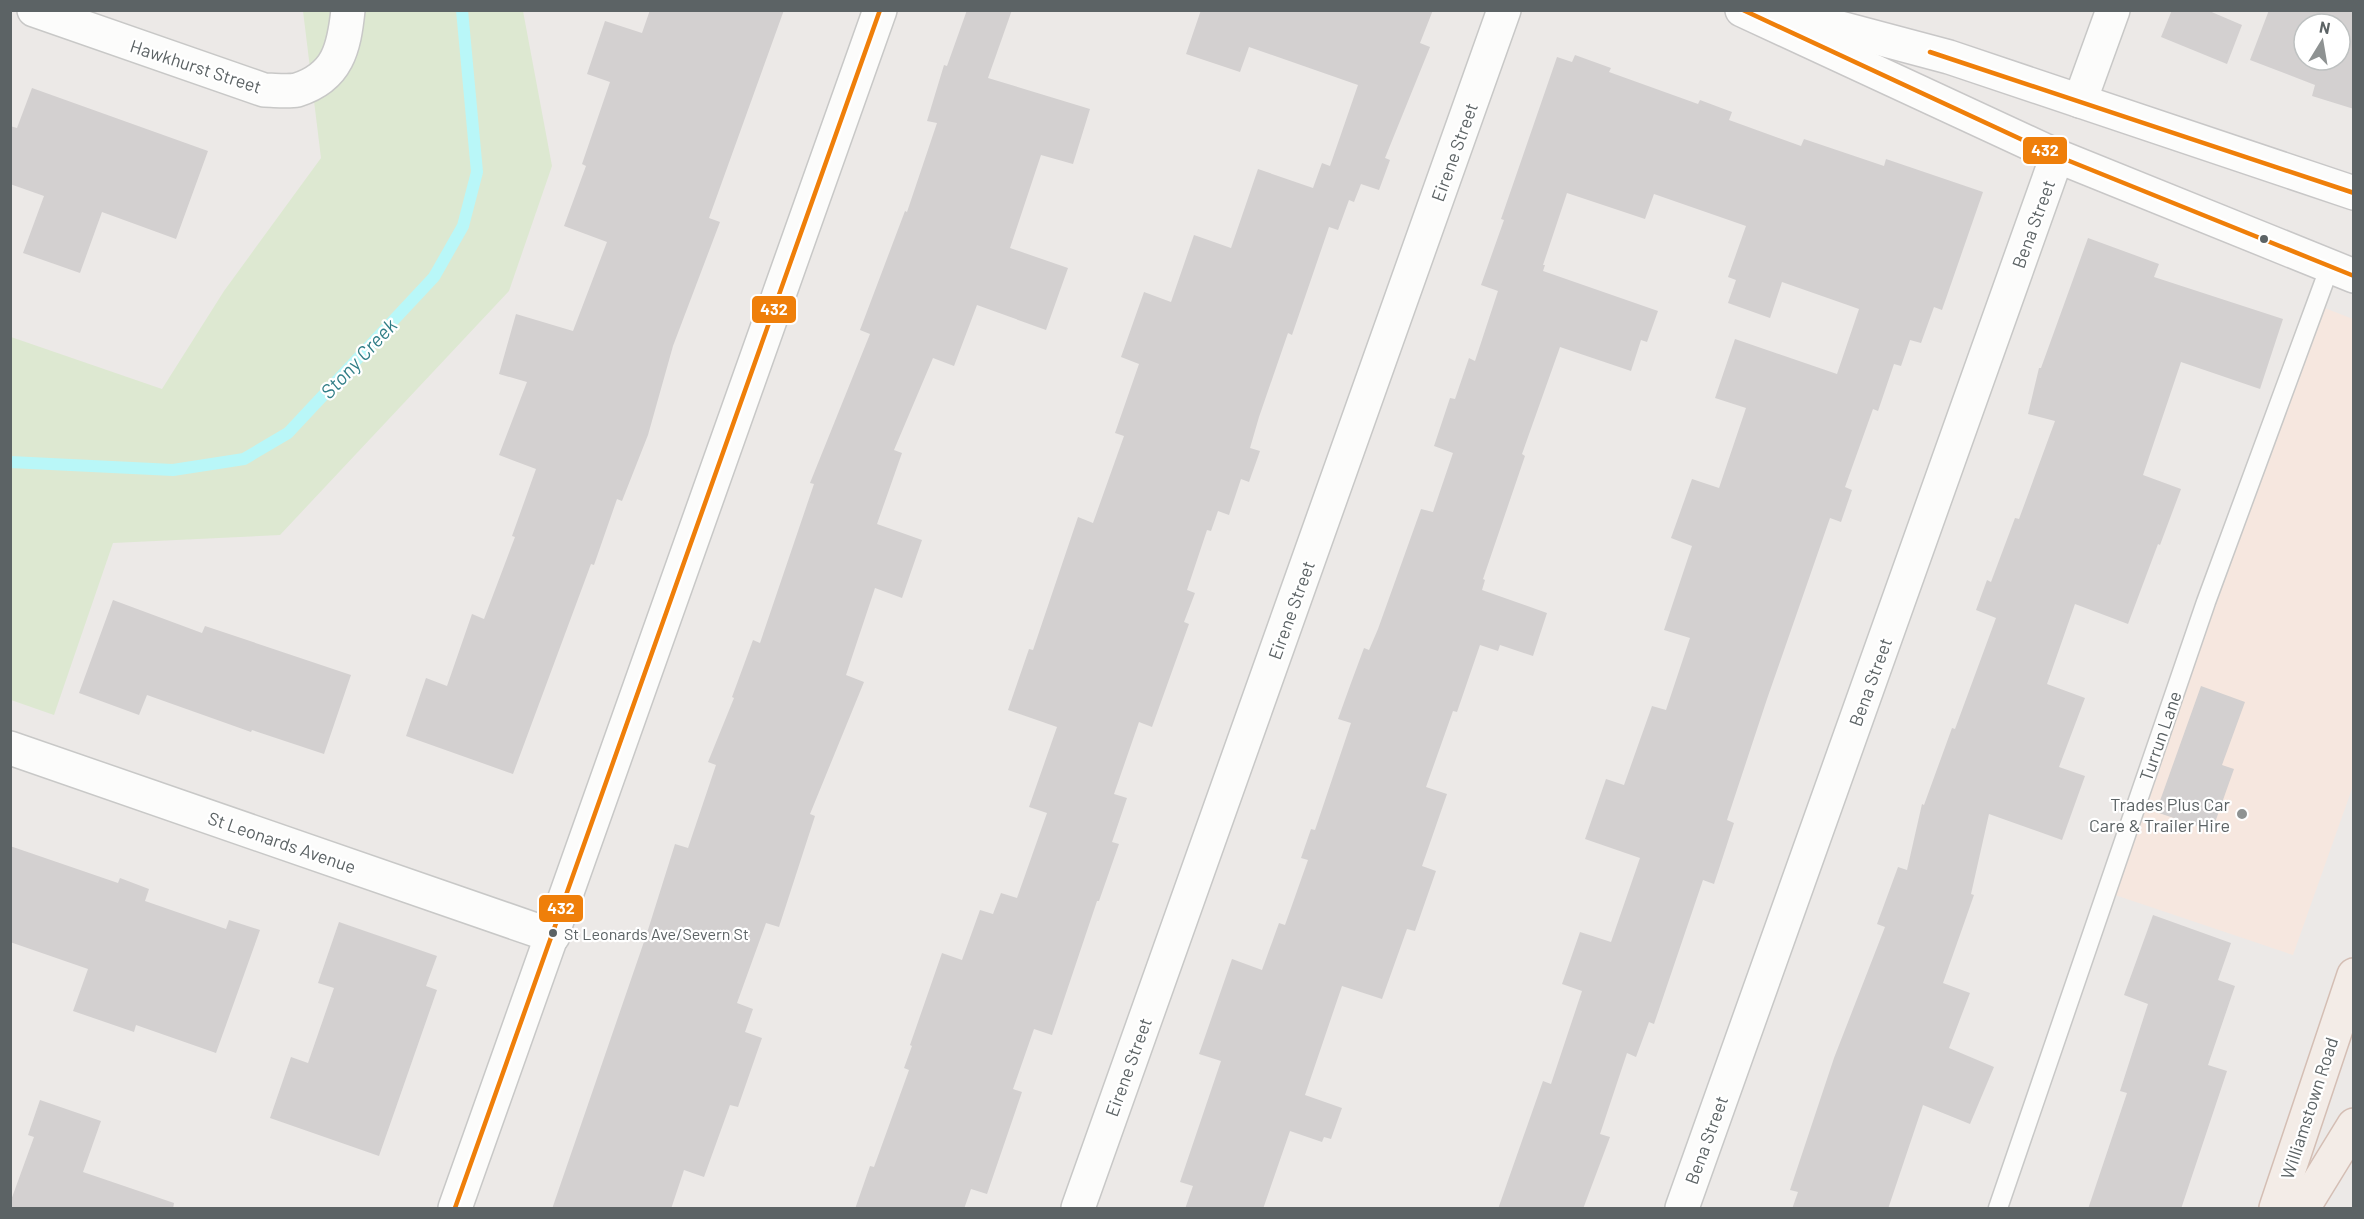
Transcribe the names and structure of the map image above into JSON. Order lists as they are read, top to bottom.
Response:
{
  "streets": {
    "main road": ["Williamstown Road"],
    "street": [
      "Hawkhurst Street",
      "Eirene Street",
      "Bena Street",
      "St Leonards Avenue"
    ],
    "lane": ["Turrun Lane"]
  },
  "water": ["Stony Creek"],
  "places": ["Trades Plus Car Care & Trailer Hire", "St Leonards Ave/Severn St"],
  "lines": ["transit line 432"],
  "north": "top"
}
